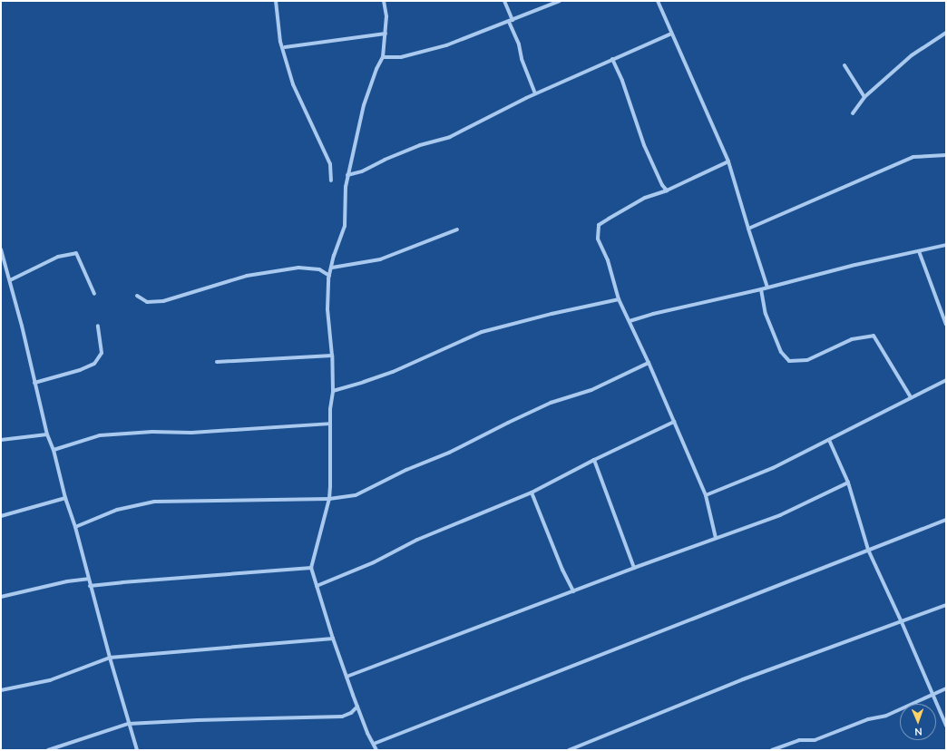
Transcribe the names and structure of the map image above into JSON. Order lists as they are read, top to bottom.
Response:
{
  "north": "bottom"
}
